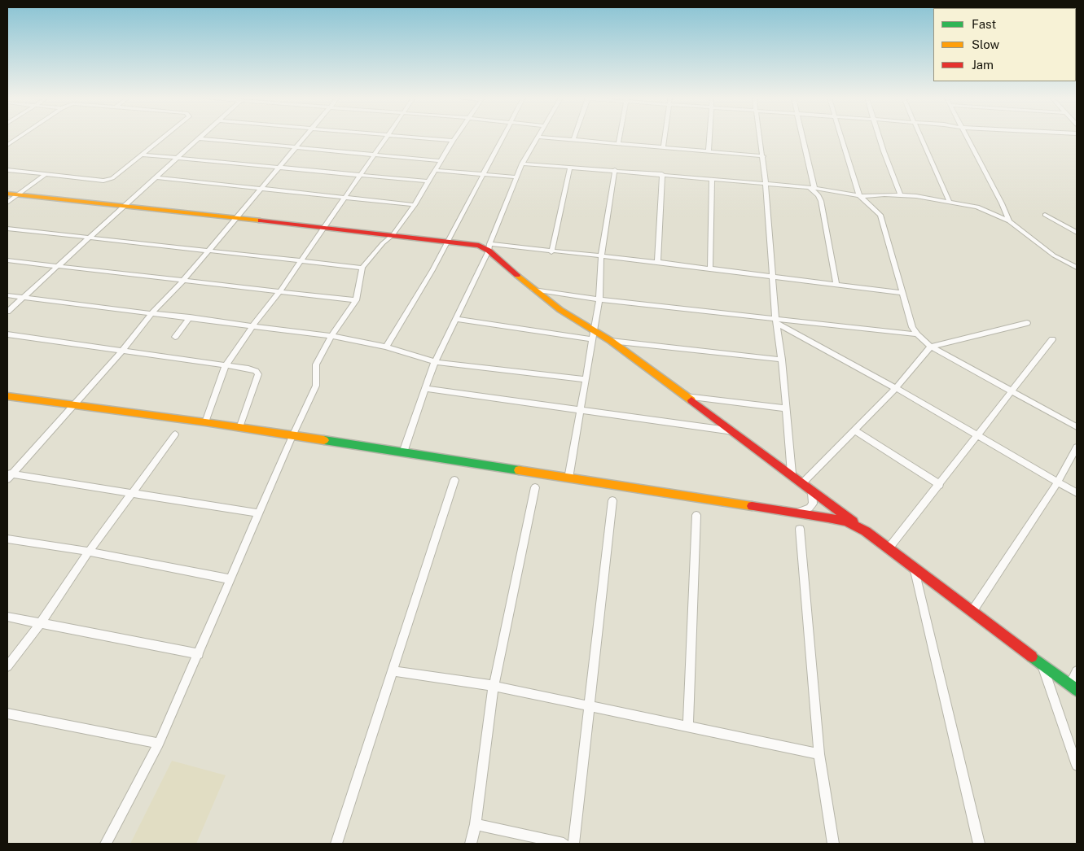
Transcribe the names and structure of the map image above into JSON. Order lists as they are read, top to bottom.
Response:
{
  "legend": ["Fast", "Slow", "Jam"]
}
